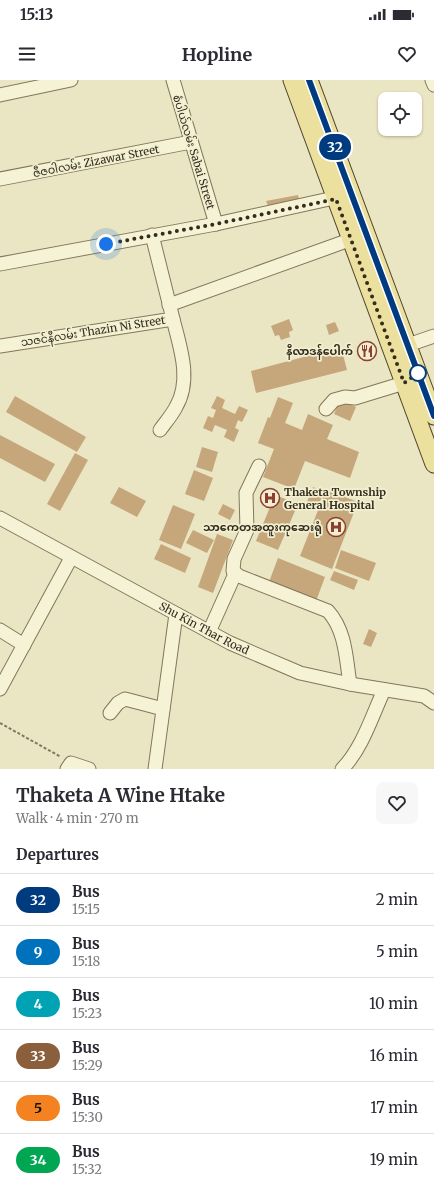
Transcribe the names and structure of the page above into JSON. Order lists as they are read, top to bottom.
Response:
{
  "streets": {
    "street": [
      "စံပါယ်လမ်း Sabai Street",
      "ဇီဇဝါလမ်း Zizawar Street",
      "သဇင်နီလမ်း Thazin Ni Street",
      "Shu Kin Thar Road"
    ]
  },
  "crossings": [
    ["စံပါယ်လမ်း Sabai Street", "ဇီဇဝါလမ်း Zizawar Street"]
  ],
  "places": {
    "restaurant": ["နီလာဒန်ပေါက်"],
    "hospital": ["Thaketa Township General Hospital", "သာကေတအထူးကုဆေးရုံ"]
  },
  "lines": ["bus line 32"],
  "page": {
    "status": "15:13",
    "header": "Hopline",
    "on_map": "32",
    "heading": [
      ["Thaketa A Wine Htake", "Walk · 4 min · 270 m"],
      "Departures"
    ],
    "list": [
      {
        "mark": "32",
        "name": "Bus",
        "note": "15:15",
        "value": "2 min"
      },
      {
        "mark": "9",
        "name": "Bus",
        "note": "15:18",
        "value": "5 min"
      },
      {
        "mark": "4",
        "name": "Bus",
        "note": "15:23",
        "value": "10 min"
      },
      {
        "mark": "33",
        "name": "Bus",
        "note": "15:29",
        "value": "16 min"
      },
      {
        "mark": "5",
        "name": "Bus",
        "note": "15:30",
        "value": "17 min"
      },
      {
        "mark": "34",
        "name": "Bus",
        "note": "15:32",
        "value": "19 min"
      }
    ]
  }
}
